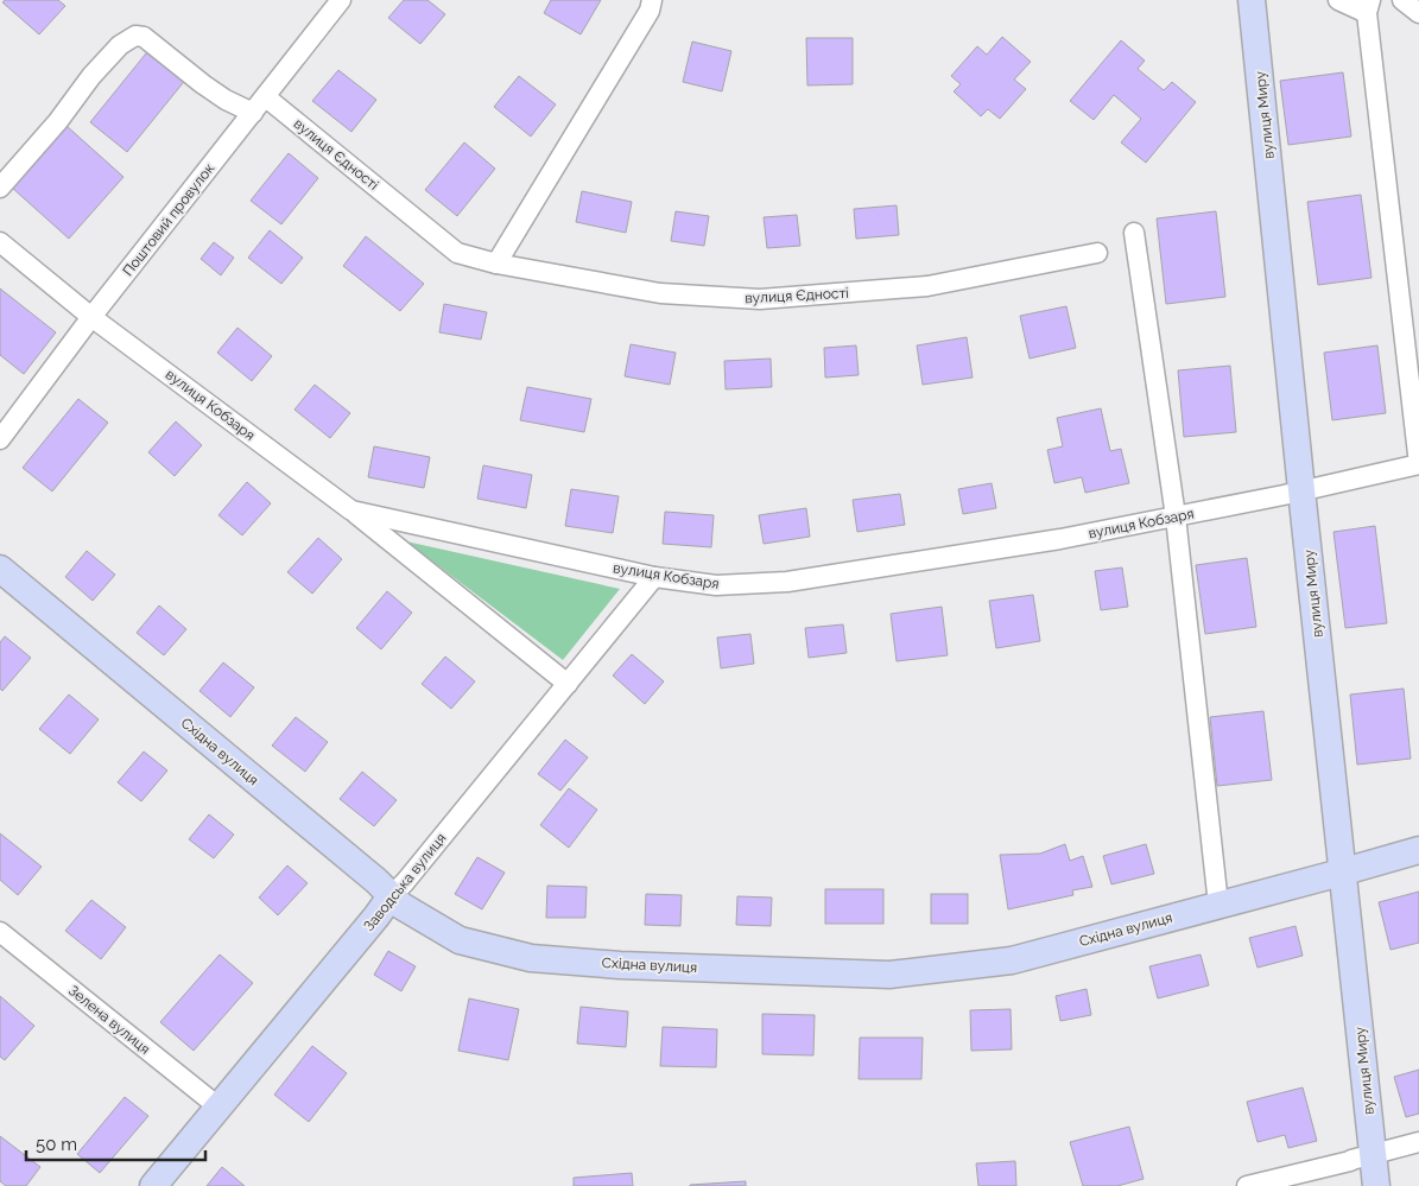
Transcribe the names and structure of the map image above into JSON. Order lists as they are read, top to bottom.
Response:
{
  "streets": {
    "street": [
      "вулиця Миру",
      "вулиця Єдності",
      "Поштовий провулок",
      "вулиця Кобзаря",
      "Східна вулиця",
      "Заводська вулиця",
      "Зелена вулиця"
    ]
  },
  "crossings": [
    ["вулиця Миру", "вулиця Кобзаря"],
    ["вулиця Миру", "Східна вулиця"],
    ["вулиця Єдності", "Поштовий провулок"],
    ["Поштовий провулок", "вулиця Кобзаря"],
    ["вулиця Кобзаря", "Заводська вулиця"],
    ["Східна вулиця", "Заводська вулиця"],
    ["Заводська вулиця", "Зелена вулиця"]
  ],
  "scale_bar": "50 m"
}
